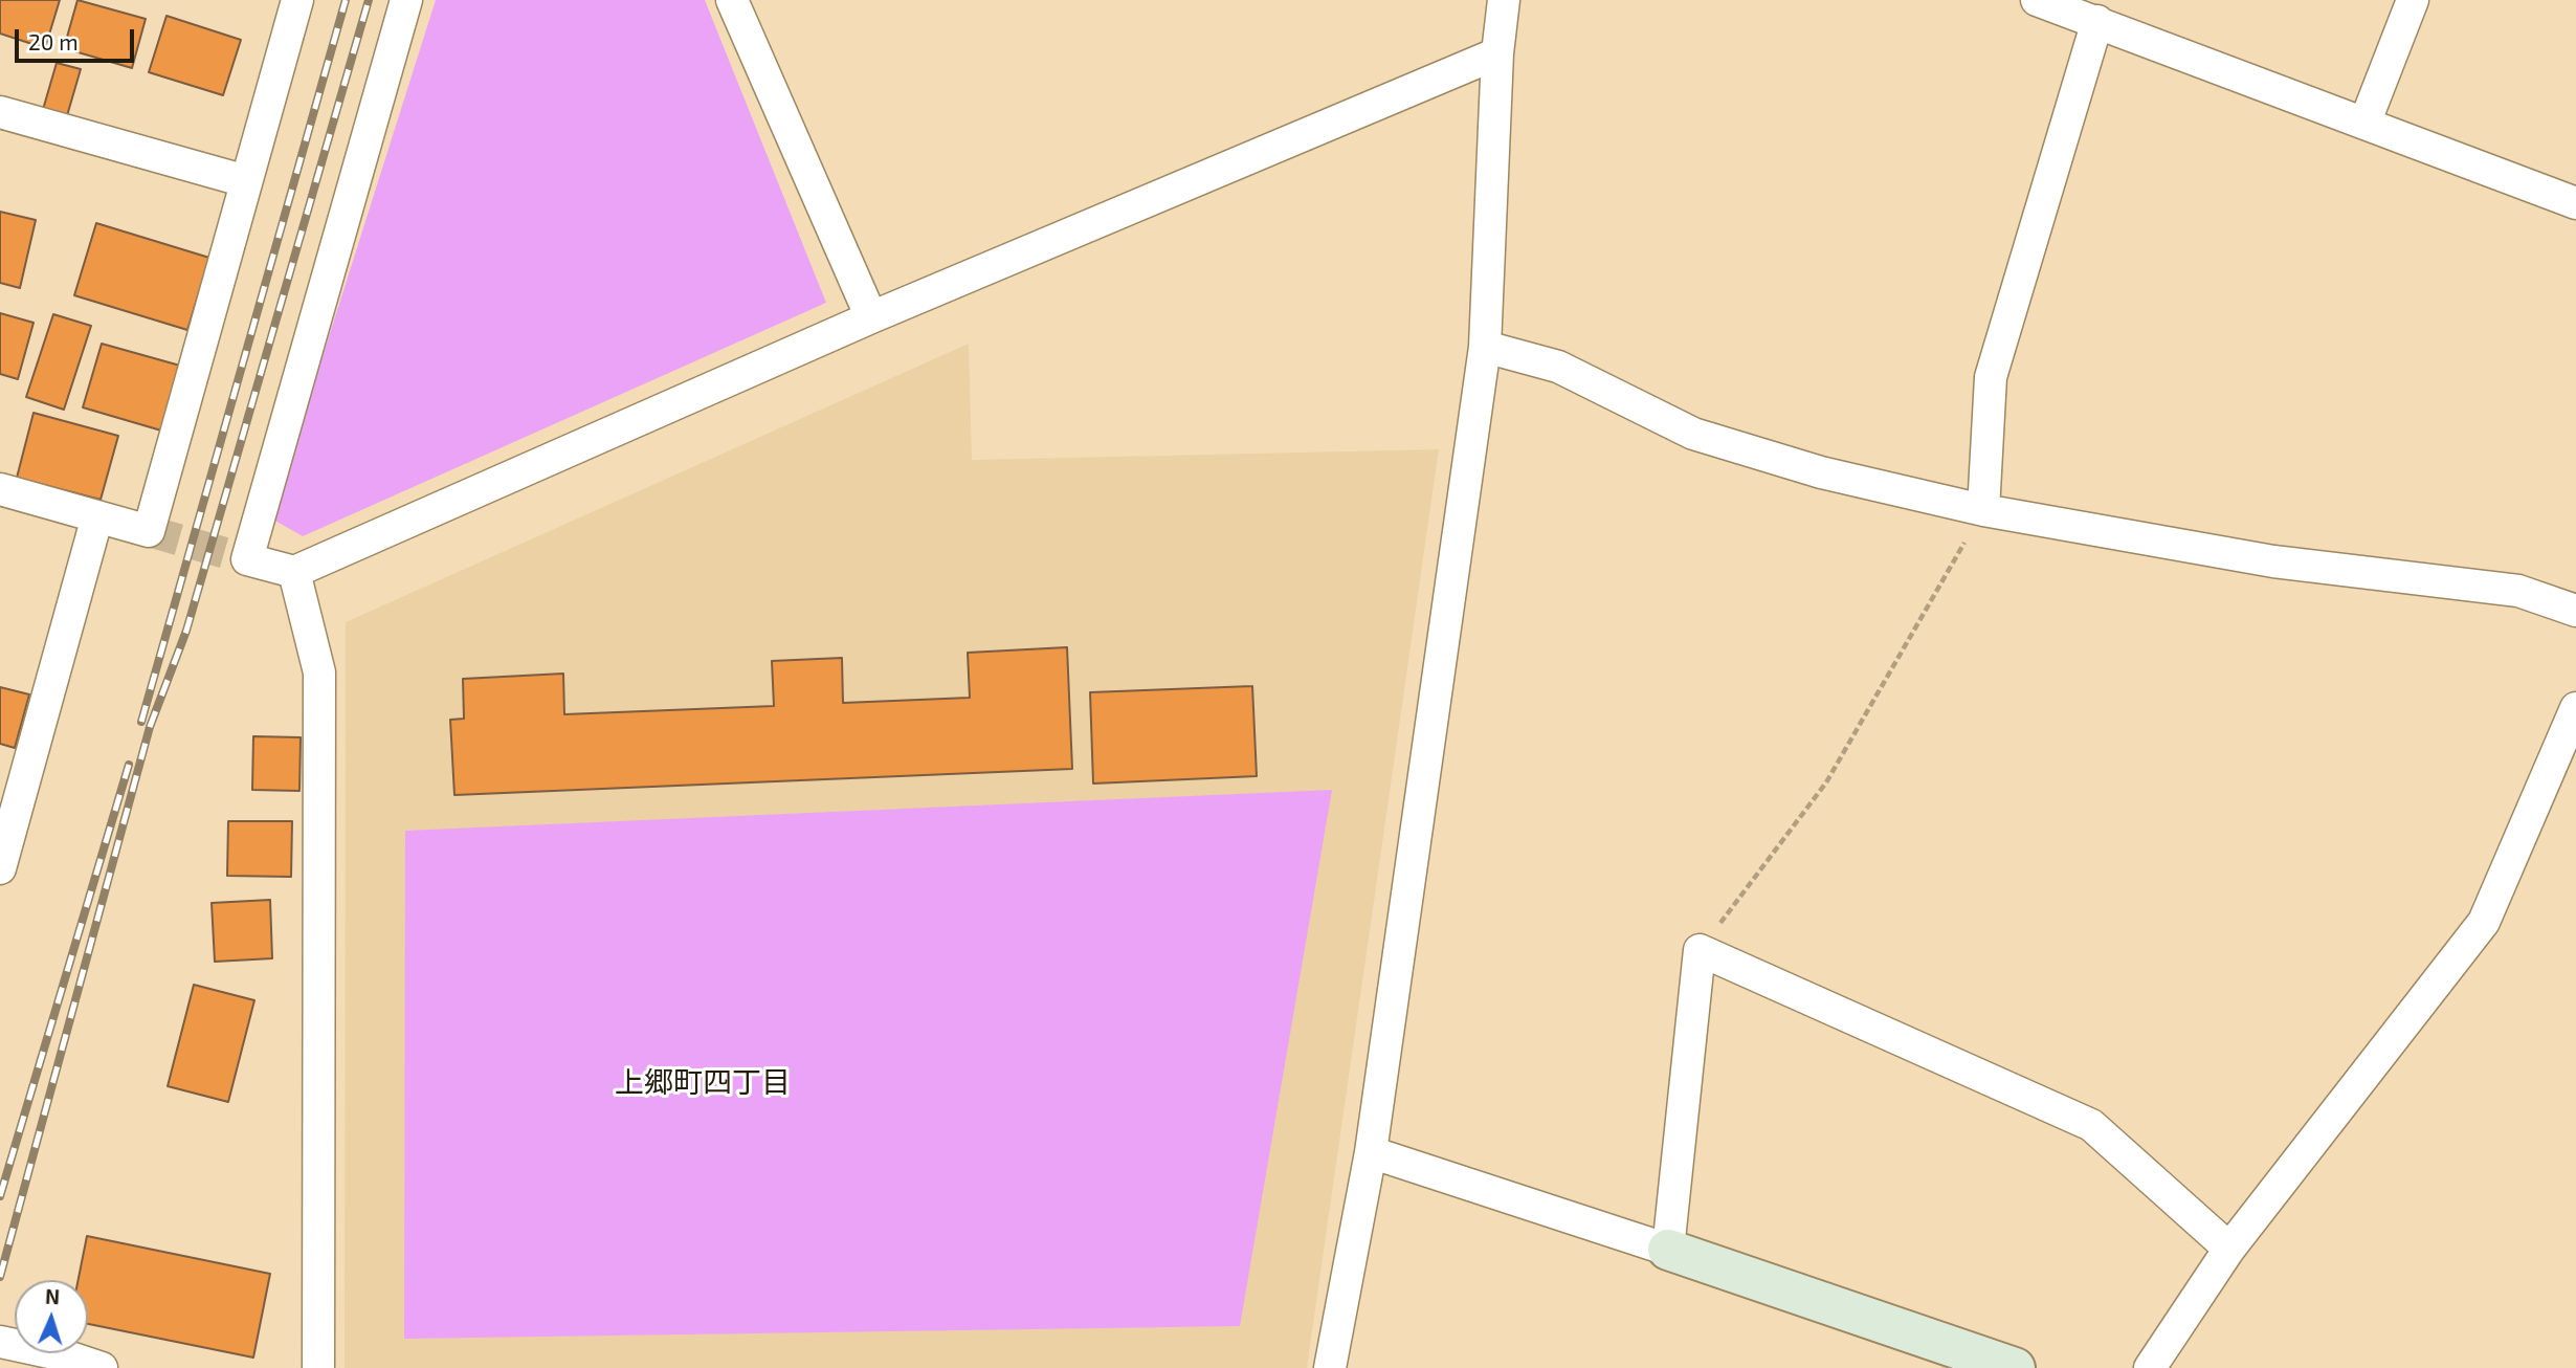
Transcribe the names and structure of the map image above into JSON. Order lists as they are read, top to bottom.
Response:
{
  "districts": ["上郷町四丁目"],
  "scale_bar": "20 m",
  "north": "top"
}
